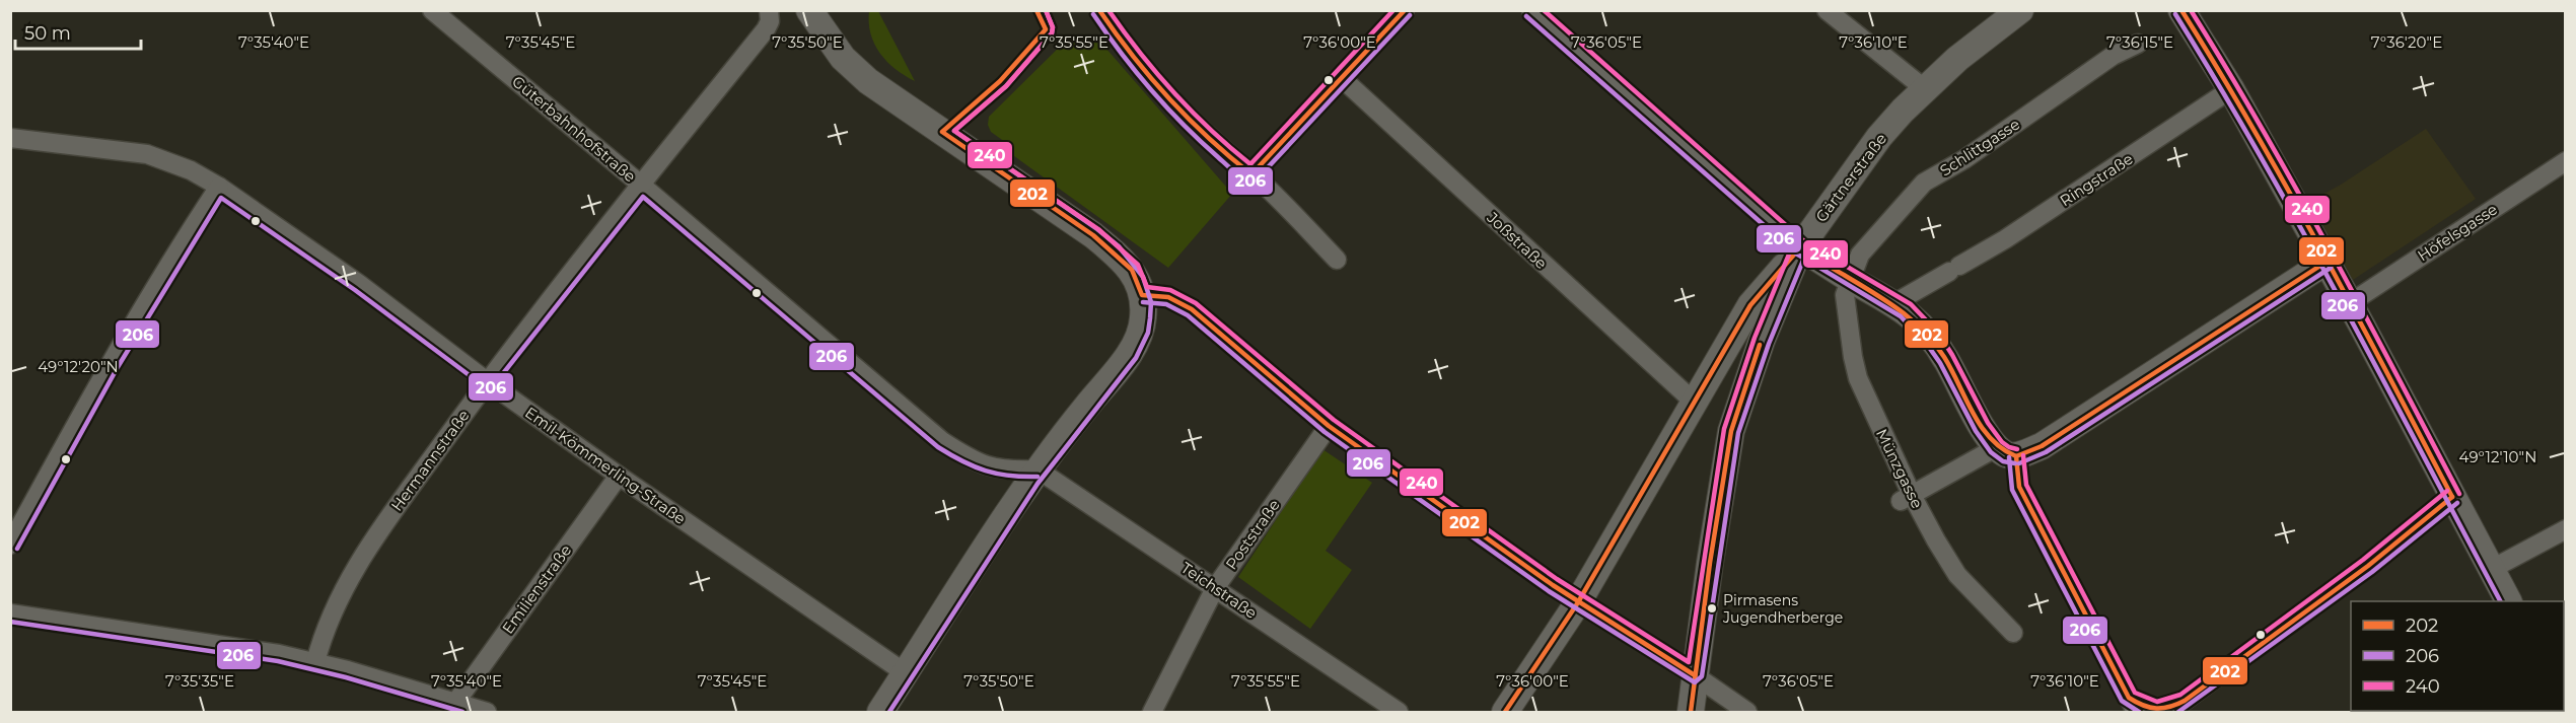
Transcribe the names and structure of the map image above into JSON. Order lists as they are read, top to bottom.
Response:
{
  "streets": {
    "main road": ["Gärtnerstraße"],
    "street": [
      "Güterbahnhofstraße",
      "Schlittgasse",
      "Ringstraße",
      "Höfelsgasse",
      "Joßstraße",
      "Hermannstraße",
      "Emil-Kömmerling-Straße",
      "Münzgasse",
      "Poststraße",
      "Emilienstraße",
      "Teichstraße"
    ]
  },
  "crossings": [
    ["Güterbahnhofstraße", "Hermannstraße"],
    ["Güterbahnhofstraße", "Teichstraße"],
    ["Schlittgasse", "Münzgasse"],
    ["Hermannstraße", "Emil-Kömmerling-Straße"],
    ["Emil-Kömmerling-Straße", "Emilienstraße"],
    ["Poststraße", "Teichstraße"]
  ],
  "places": ["Pirmasens Jugendherberge"],
  "lines": ["transit line 202", "transit line 206", "transit line 240"],
  "legend": ["202", "206", "240"],
  "scale_bar": "50 m",
  "coordinates": [
    "7°35'40\"E",
    "7°35'45\"E",
    "7°35'50\"E",
    "7°35'55\"E",
    "7°36'00\"E",
    "7°36'05\"E",
    "7°36'10\"E",
    "7°36'15\"E",
    "7°36'20\"E",
    "49°12'20\"N",
    "49°12'10\"N",
    "7°35'35\"E"
  ]
}
